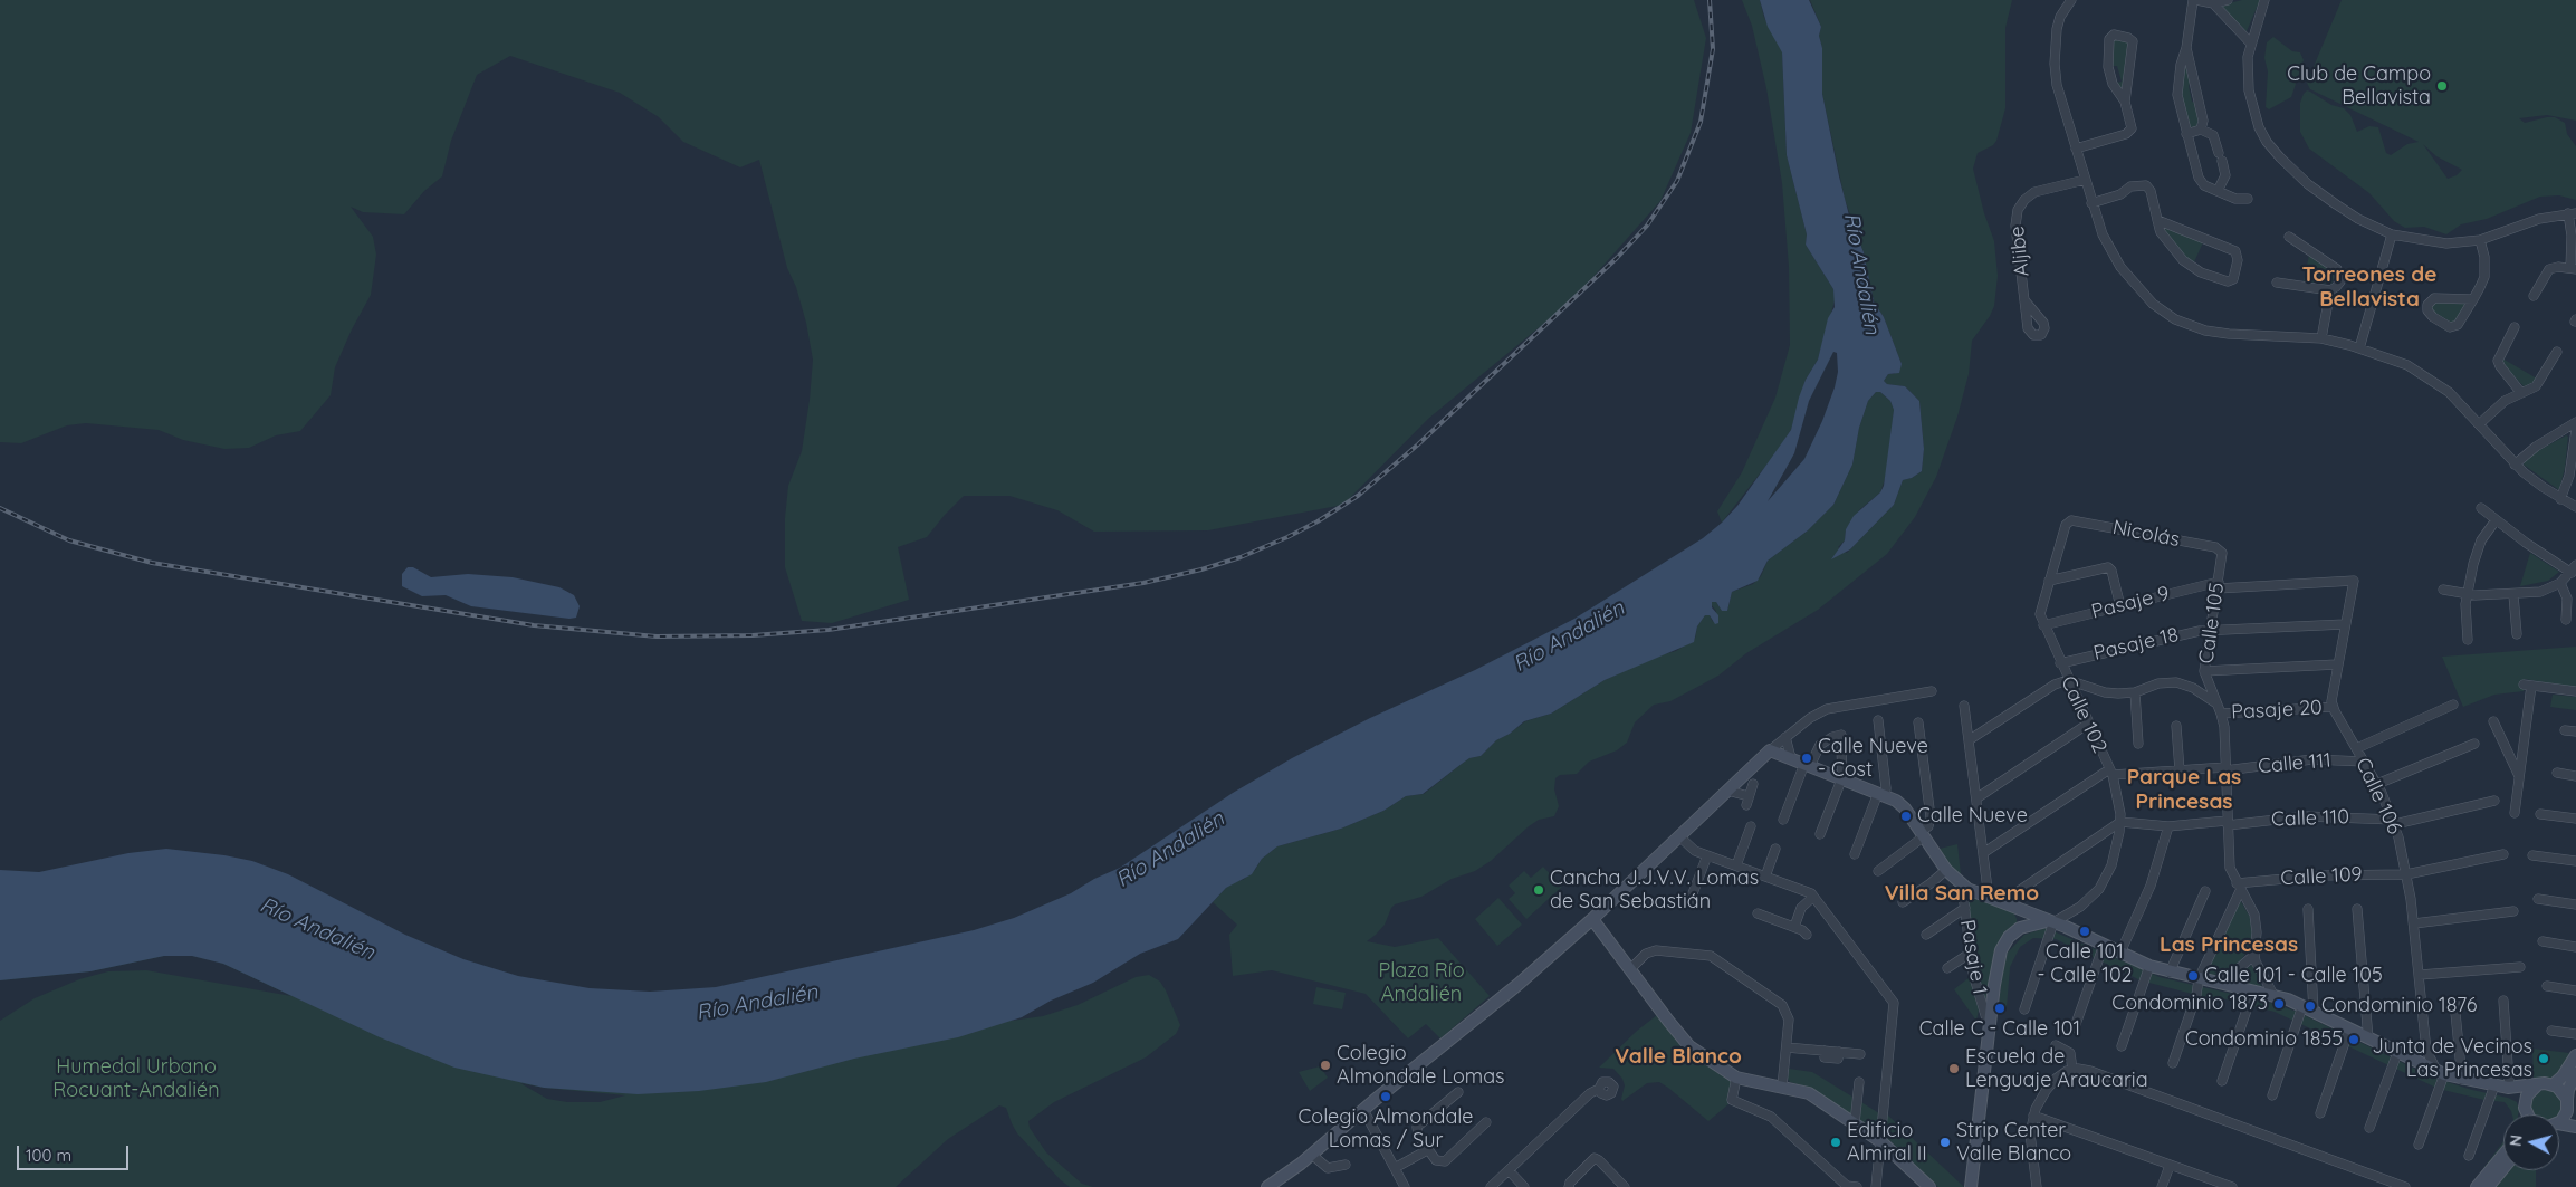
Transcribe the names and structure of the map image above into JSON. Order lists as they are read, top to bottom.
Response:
{
  "streets": {
    "street": [
      "Aljibe",
      "Nicolás",
      "Pasaje 9",
      "Calle 105",
      "Pasaje 18",
      "Pasaje 20",
      "Calle 102",
      "Calle 111",
      "Calle 106",
      "Calle 110",
      "Calle 109",
      "Pasaje 1"
    ]
  },
  "crossings": [
    ["Nicolás", "Calle 105"],
    ["Nicolás", "Calle 102"],
    ["Pasaje 9", "Calle 105"],
    ["Pasaje 9", "Pasaje 18"],
    ["Pasaje 9", "Calle 102"],
    ["Calle 105", "Pasaje 18"],
    ["Calle 105", "Pasaje 20"],
    ["Calle 105", "Calle 111"],
    ["Calle 105", "Calle 110"],
    ["Calle 105", "Calle 109"],
    ["Pasaje 18", "Calle 102"],
    ["Pasaje 20", "Calle 106"],
    ["Calle 102", "Calle 111"],
    ["Calle 102", "Calle 110"],
    ["Calle 111", "Calle 106"],
    ["Calle 106", "Calle 110"],
    ["Calle 106", "Calle 109"]
  ],
  "districts": [
    "Torreones de Bellavista",
    "Parque Las Princesas",
    "Villa San Remo",
    "Las Princesas",
    "Valle Blanco"
  ],
  "water": ["Río Andalién"],
  "parks": ["Plaza Río Andalién", "Humedal Urbano Rocuant-Andalién"],
  "places": [
    "Club de Campo Bellavista",
    "Calle Nueve - Cost",
    "Calle Nueve",
    "Cancha J.J.V.V. Lomas de San Sebastián",
    "Calle 101 - Calle 102",
    "Calle 101 - Calle 105",
    "Condominio 1873",
    "Condominio 1876",
    "Calle C - Calle 101",
    "Condominio 1855",
    "Junta de Vecinos Las Princesas",
    "Colegio Almondale Lomas",
    "Escuela de Lenguaje Araucaria",
    "Colegio Almondale Lomas / Sur",
    "Edificio Almiral II",
    "Strip Center Valle Blanco"
  ],
  "scale_bar": "100 m",
  "north": "left"
}
